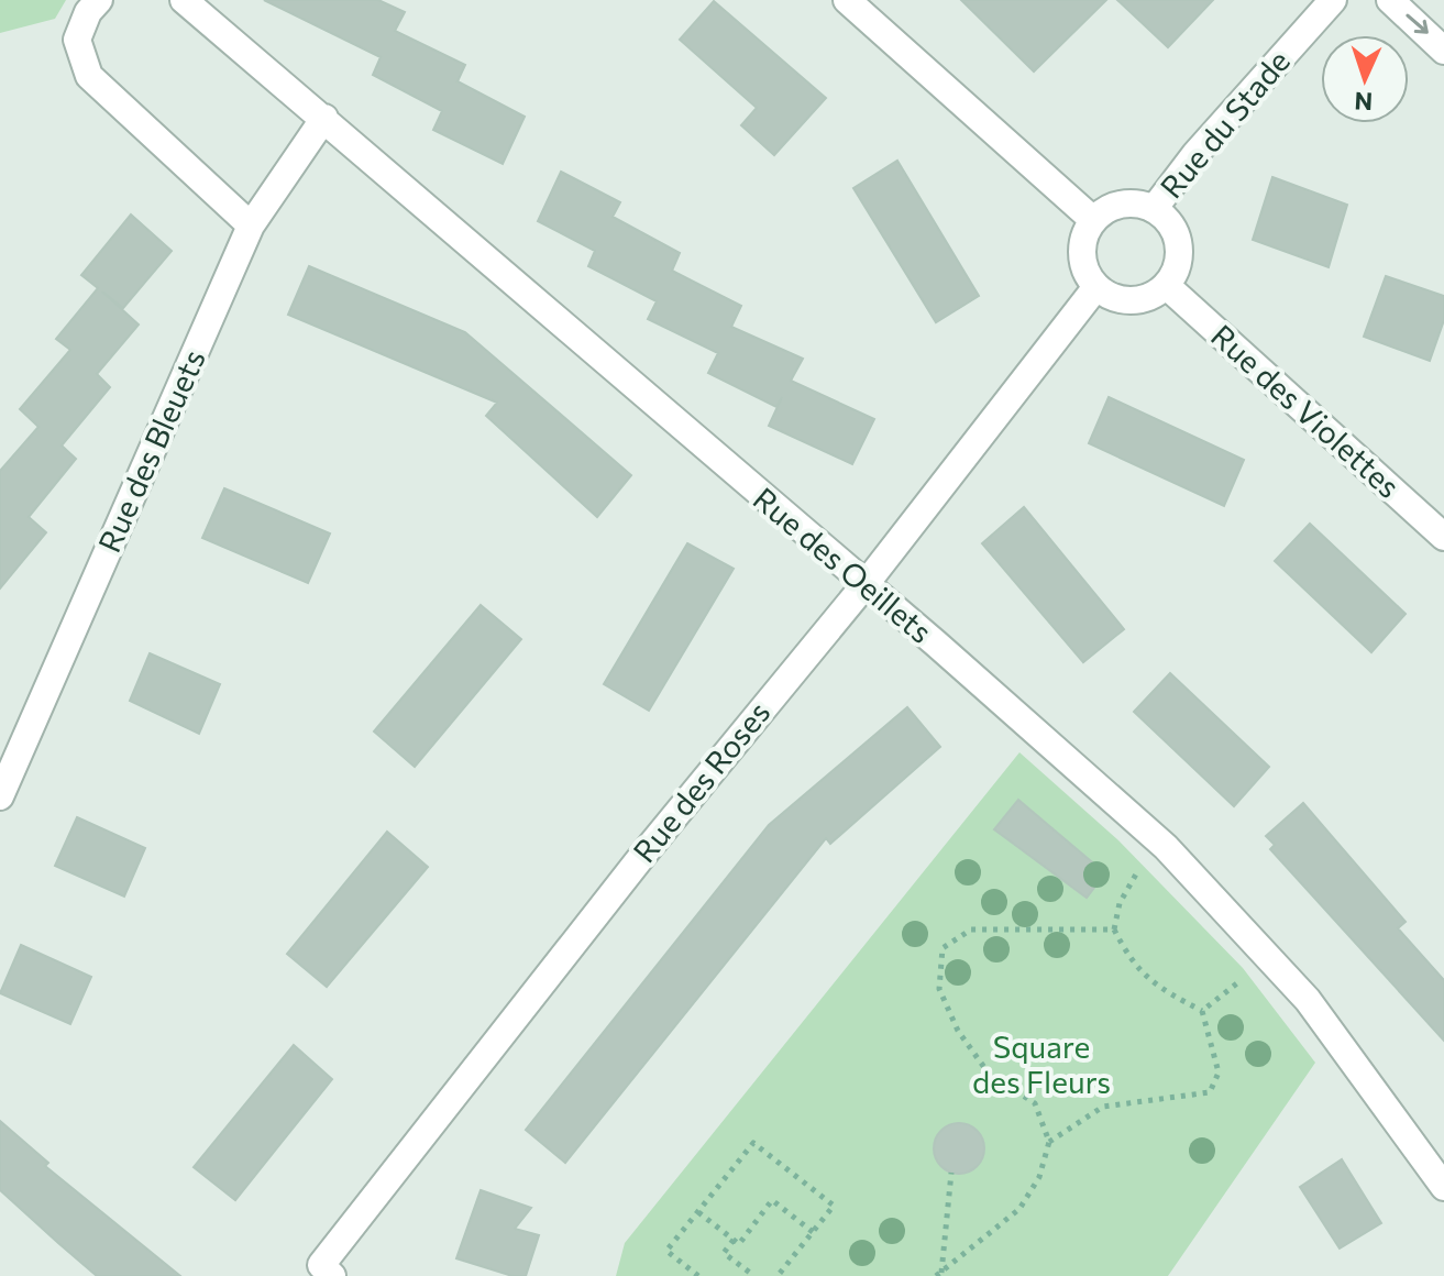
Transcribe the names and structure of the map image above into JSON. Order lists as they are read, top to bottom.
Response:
{
  "streets": {
    "street": [
      "Rue du Stade",
      "Rue des Violettes",
      "Rue des Bleuets",
      "Rue des Oeillets",
      "Rue des Roses"
    ]
  },
  "crossings": [
    ["Rue du Stade", "Rue des Violettes"],
    ["Rue du Stade", "Rue des Roses"],
    ["Rue des Violettes", "Rue des Roses"],
    ["Rue des Bleuets", "Rue des Oeillets"],
    ["Rue des Oeillets", "Rue des Roses"]
  ],
  "parks": ["Square des Fleurs"],
  "north": "bottom"
}
